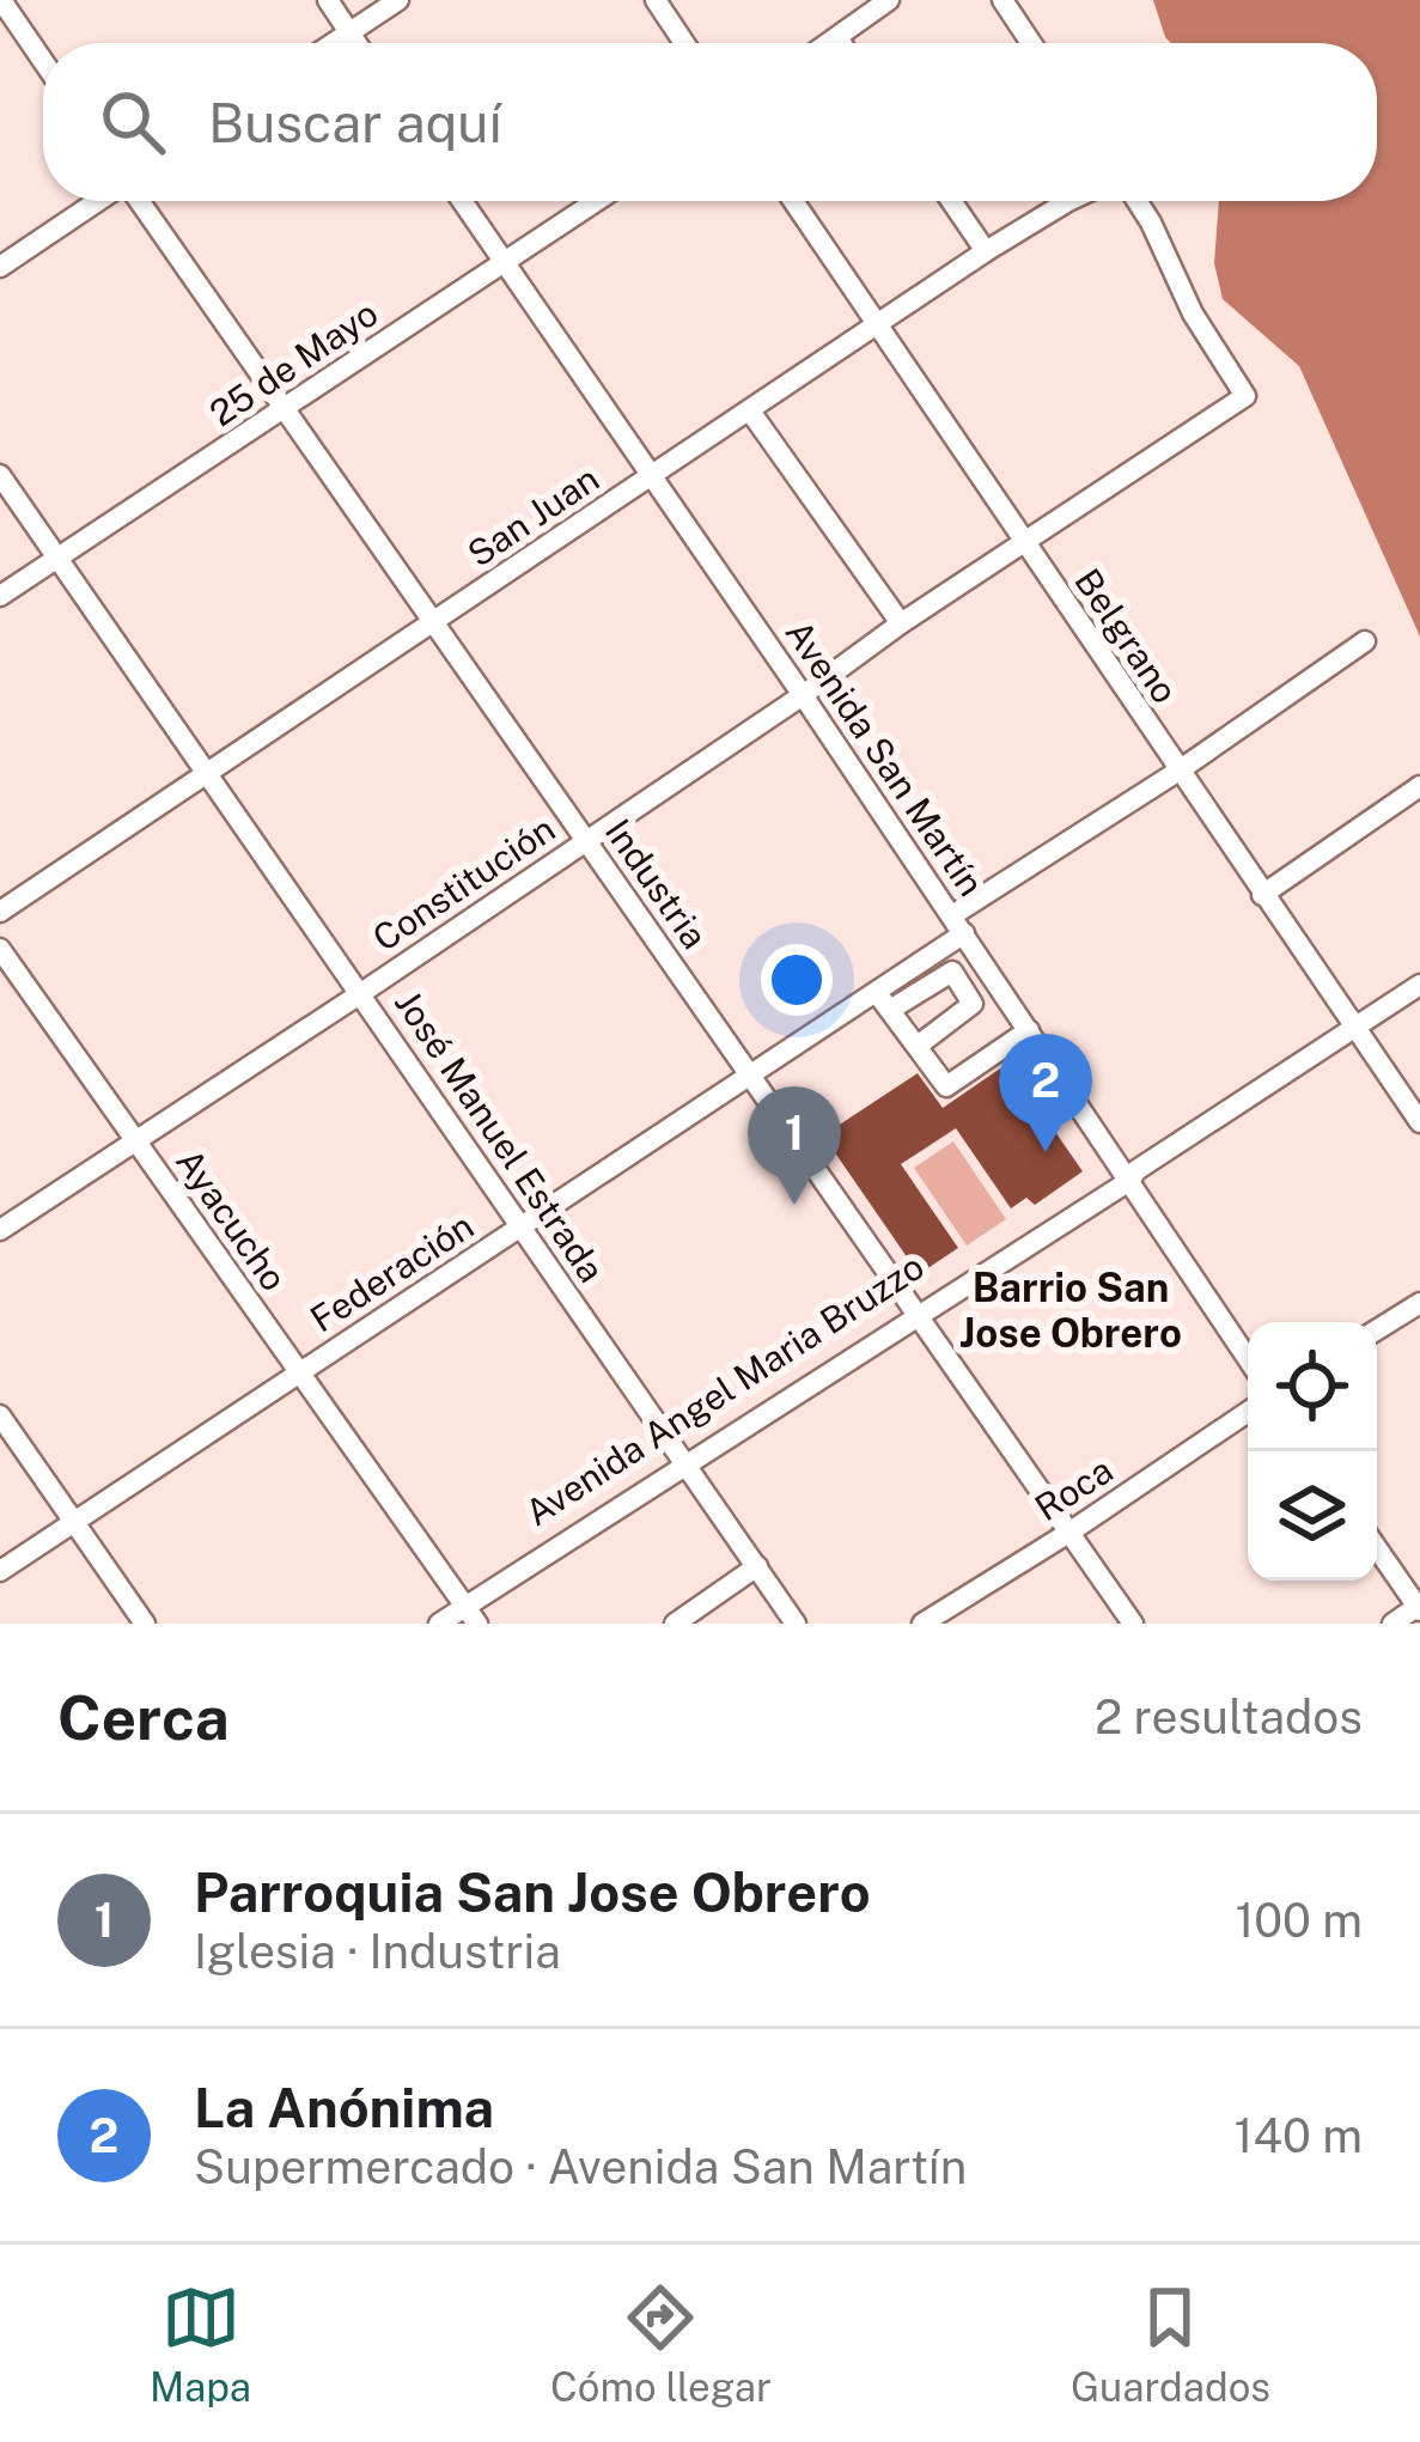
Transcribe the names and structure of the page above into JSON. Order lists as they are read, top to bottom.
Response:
{
  "streets": {
    "street": [
      "25 de Mayo",
      "San Juan",
      "Belgrano",
      "Avenida San Martín",
      "Constitución",
      "Industria",
      "José Manuel Estrada",
      "Ayacucho",
      "Federación",
      "Avenida Angel Maria Bruzzo",
      "Roca"
    ]
  },
  "crossings": [
    ["25 de Mayo", "Avenida San Martín"],
    ["25 de Mayo", "Industria"],
    ["25 de Mayo", "José Manuel Estrada"],
    ["San Juan", "Belgrano"],
    ["San Juan", "Avenida San Martín"],
    ["San Juan", "Industria"],
    ["San Juan", "José Manuel Estrada"],
    ["Belgrano", "Constitución"],
    ["Belgrano", "Federación"],
    ["Belgrano", "Avenida Angel Maria Bruzzo"],
    ["Avenida San Martín", "Constitución"],
    ["Avenida San Martín", "Federación"],
    ["Avenida San Martín", "Avenida Angel Maria Bruzzo"],
    ["Constitución", "Industria"],
    ["Constitución", "José Manuel Estrada"],
    ["Constitución", "Ayacucho"],
    ["Industria", "Federación"],
    ["Industria", "Avenida Angel Maria Bruzzo"],
    ["Industria", "Roca"],
    ["José Manuel Estrada", "Federación"],
    ["José Manuel Estrada", "Avenida Angel Maria Bruzzo"],
    ["Ayacucho", "Federación"],
    ["Ayacucho", "Avenida Angel Maria Bruzzo"]
  ],
  "districts": ["Barrio San Jose Obrero"],
  "page": {
    "search": "Buscar aquí",
    "pins": ["2", "1"],
    "heading": ["Cerca", "2 resultados"],
    "list": [
      {
        "mark": "1",
        "name": "Parroquia San Jose Obrero",
        "note": "Iglesia · Industria",
        "value": "100 m"
      },
      {
        "mark": "2",
        "name": "La Anónima",
        "note": "Supermercado · Avenida San Martín",
        "value": "140 m"
      }
    ],
    "nav": ["Mapa", "Cómo llegar", "Guardados"]
  }
}
